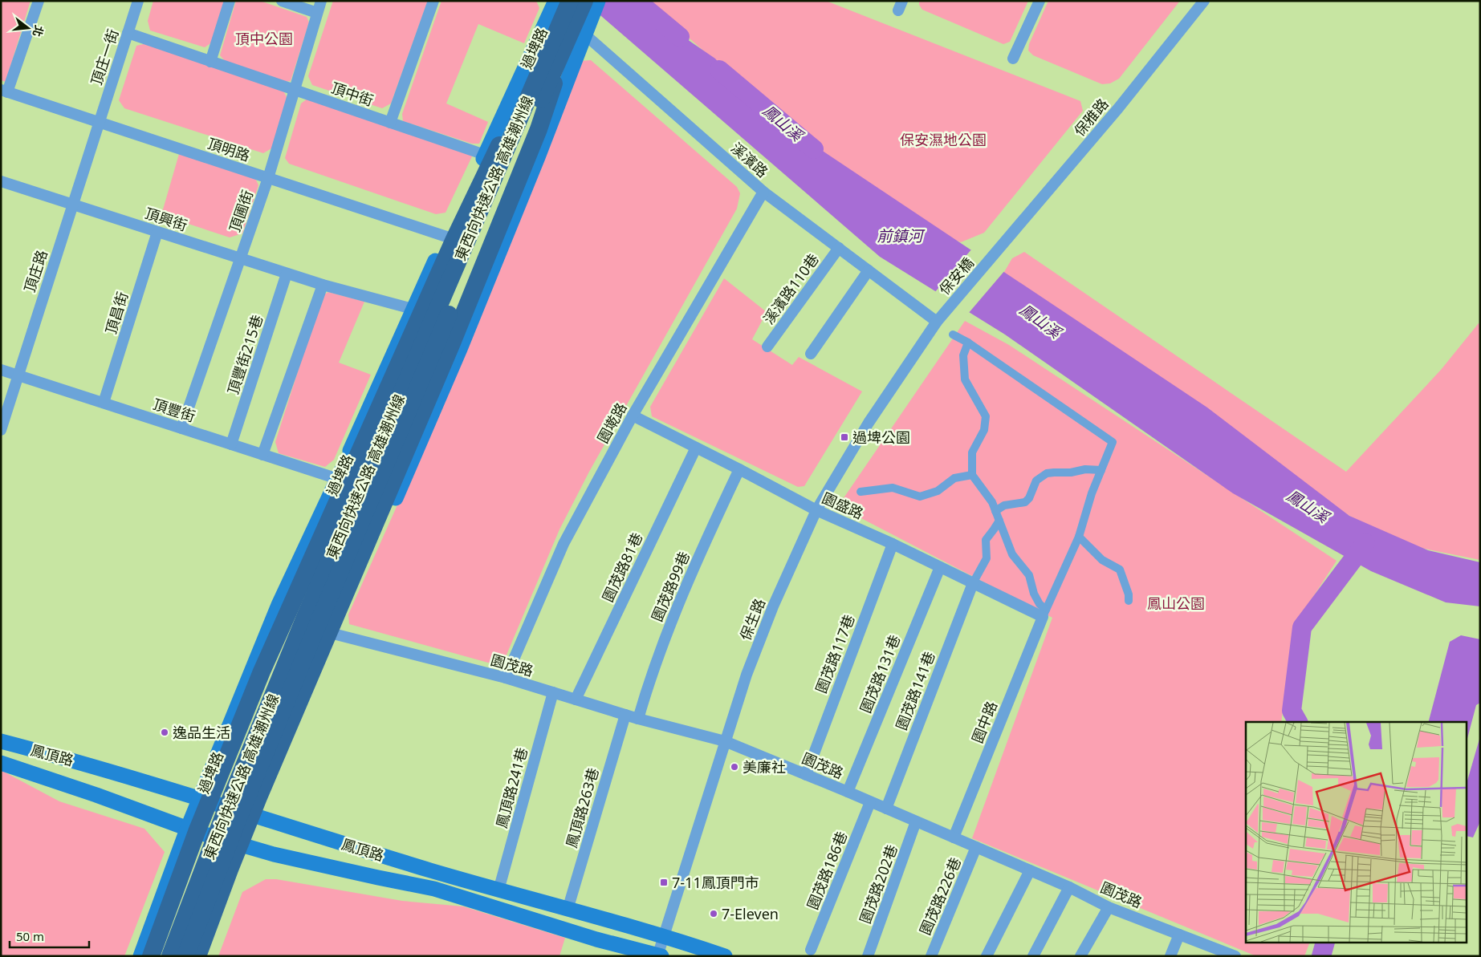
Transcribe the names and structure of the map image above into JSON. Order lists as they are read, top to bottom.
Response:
{
  "streets": {
    "highway": ["東西向快速公路 高雄潮州線"],
    "main road": ["過埤路", "鳳頂路"],
    "street": [
      "頂庄一街",
      "頂中街",
      "保雅路",
      "頂明路",
      "溪濱路",
      "頂圃街",
      "頂興街",
      "頂庄路",
      "保安橋",
      "溪濱路110巷",
      "頂昌街",
      "頂豐街215巷",
      "頂豐街",
      "園墘路",
      "園盛路",
      "園茂路81巷",
      "園茂路99巷",
      "保生路",
      "園茂路117巷",
      "園茂路",
      "園茂路131巷",
      "園茂路141巷",
      "園中路",
      "鳳頂路241巷",
      "鳳頂路263巷",
      "園茂路186巷",
      "園茂路202巷",
      "園茂路226巷"
    ]
  },
  "crossings": [
    ["過埤路", "頂中街"],
    ["過埤路", "頂明路"],
    ["過埤路", "溪濱路"],
    ["過埤路", "頂興街"],
    ["過埤路", "頂豐街"],
    ["過埤路", "鳳頂路"],
    ["頂庄一街", "頂中街"],
    ["頂庄一街", "頂明路"],
    ["頂庄一街", "頂庄路"],
    ["頂中街", "頂圃街"],
    ["保雅路", "保安橋"],
    ["頂明路", "頂圃街"],
    ["頂明路", "頂庄路"],
    ["溪濱路", "保安橋"],
    ["溪濱路", "溪濱路110巷"],
    ["溪濱路", "園墘路"],
    ["溪濱路", "保生路"],
    ["頂圃街", "頂興街"],
    ["頂圃街", "頂豐街"],
    ["頂興街", "頂庄路"],
    ["頂興街", "頂昌街"],
    ["頂興街", "頂豐街215巷"],
    ["頂庄路", "頂豐街"],
    ["保安橋", "保生路"],
    ["頂昌街", "頂豐街"],
    ["頂豐街215巷", "頂豐街"],
    ["園墘路", "園盛路"],
    ["園墘路", "園茂路"],
    ["園盛路", "園茂路81巷"],
    ["園盛路", "園茂路99巷"],
    ["園盛路", "保生路"],
    ["園盛路", "園茂路117巷"],
    ["園盛路", "園茂路131巷"],
    ["園盛路", "園茂路141巷"],
    ["園盛路", "園中路"],
    ["園茂路81巷", "園茂路"],
    ["園茂路99巷", "園茂路"],
    ["保生路", "園茂路"],
    ["保生路", "鳳頂路"],
    ["園茂路117巷", "園茂路"],
    ["園茂路", "園茂路131巷"],
    ["園茂路", "園茂路141巷"],
    ["園茂路", "園中路"],
    ["園茂路", "鳳頂路241巷"],
    ["園茂路", "鳳頂路263巷"],
    ["園茂路", "園茂路186巷"],
    ["園茂路", "園茂路202巷"],
    ["園茂路", "園茂路226巷"],
    ["鳳頂路", "鳳頂路241巷"],
    ["鳳頂路", "鳳頂路263巷"]
  ],
  "water": ["鳳山溪", "前鎮河"],
  "parks": ["頂中公園", "保安濕地公園", "鳳山公園"],
  "places": {
    "transit": ["過埤公園", "7-11鳳頂門市"],
    "other": ["逸品生活", "美廉社", "7-Eleven"]
  },
  "scale_bar": "50 m",
  "north": "right"
}
